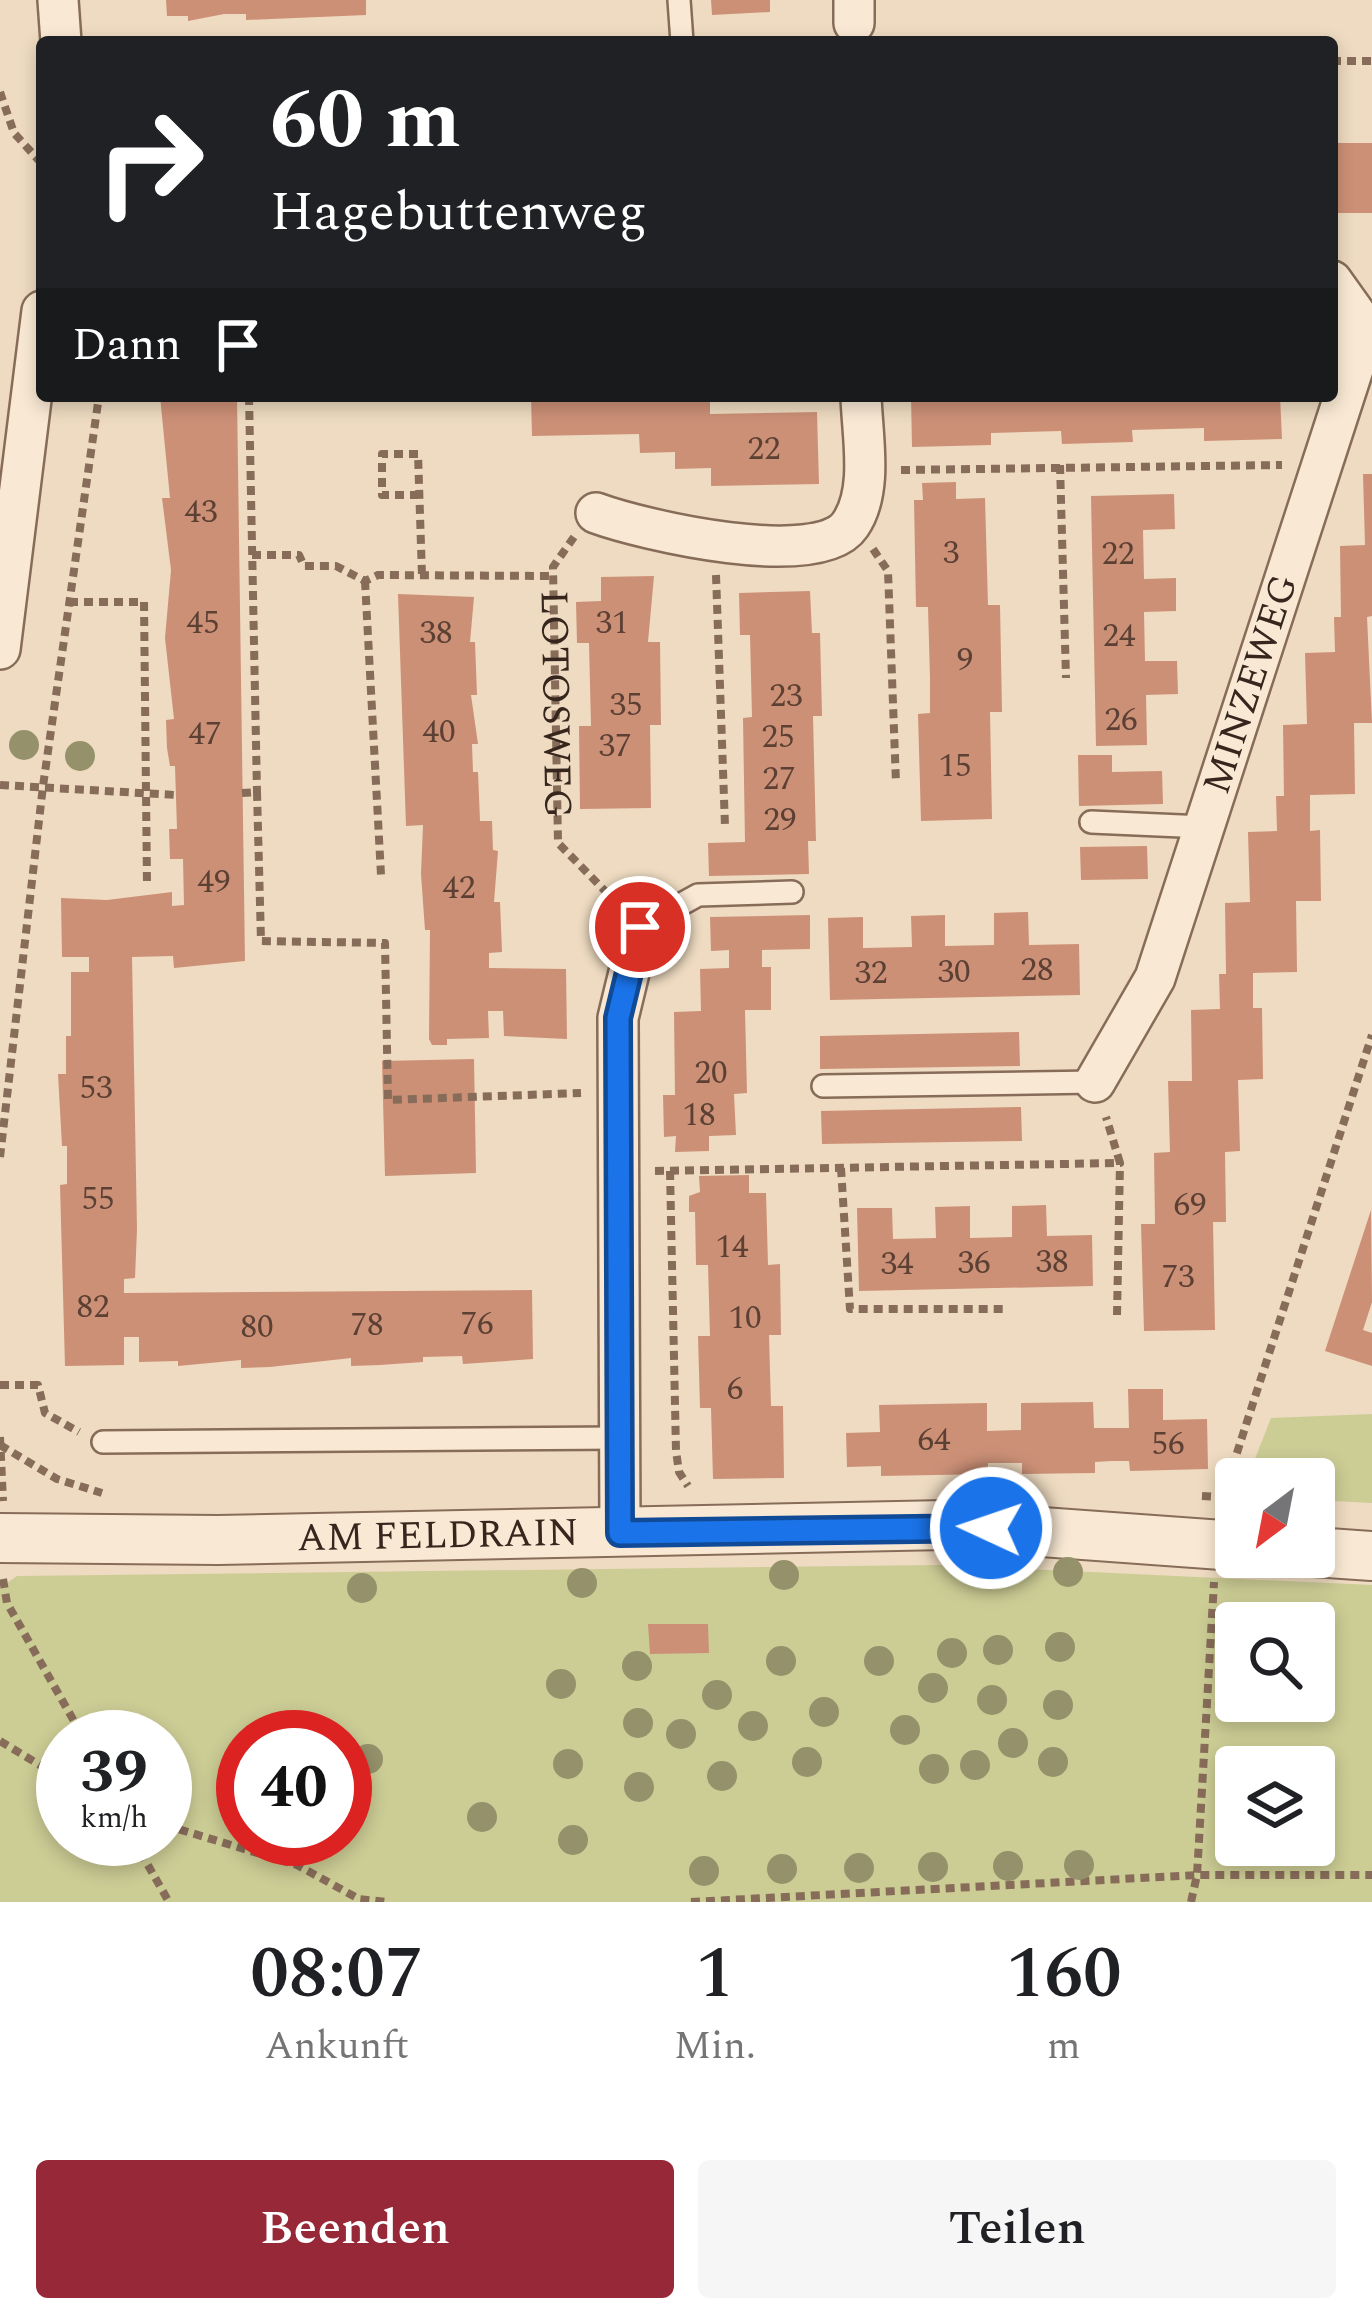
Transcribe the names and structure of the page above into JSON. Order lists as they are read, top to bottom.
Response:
{
  "streets": {
    "street": ["MINZEWEG", "AM FELDRAIN"],
    "path": ["LOTOSWEG"]
  },
  "house_numbers": [
    "22",
    "43",
    "3",
    "22",
    "45",
    "31",
    "38",
    "24",
    "9",
    "23",
    "35",
    "26",
    "40",
    "47",
    "25",
    "37",
    "15",
    "27",
    "29",
    "49",
    "42",
    "28",
    "30",
    "32",
    "20",
    "53",
    "18",
    "55",
    "69",
    "14",
    "38",
    "36",
    "34",
    "73",
    "82",
    "10",
    "76",
    "78",
    "80",
    "6",
    "64",
    "56"
  ],
  "north": "bottom left",
  "page": {
    "turn": ["60 m", "Hagebuttenweg"],
    "then": "Dann",
    "speed": "39 km/h",
    "limit": "40",
    "eta": [
      "08:07",
      "Ankunft",
      "1",
      "Min.",
      "160",
      "m"
    ],
    "buttons": ["Beenden", "Teilen"]
  }
}
